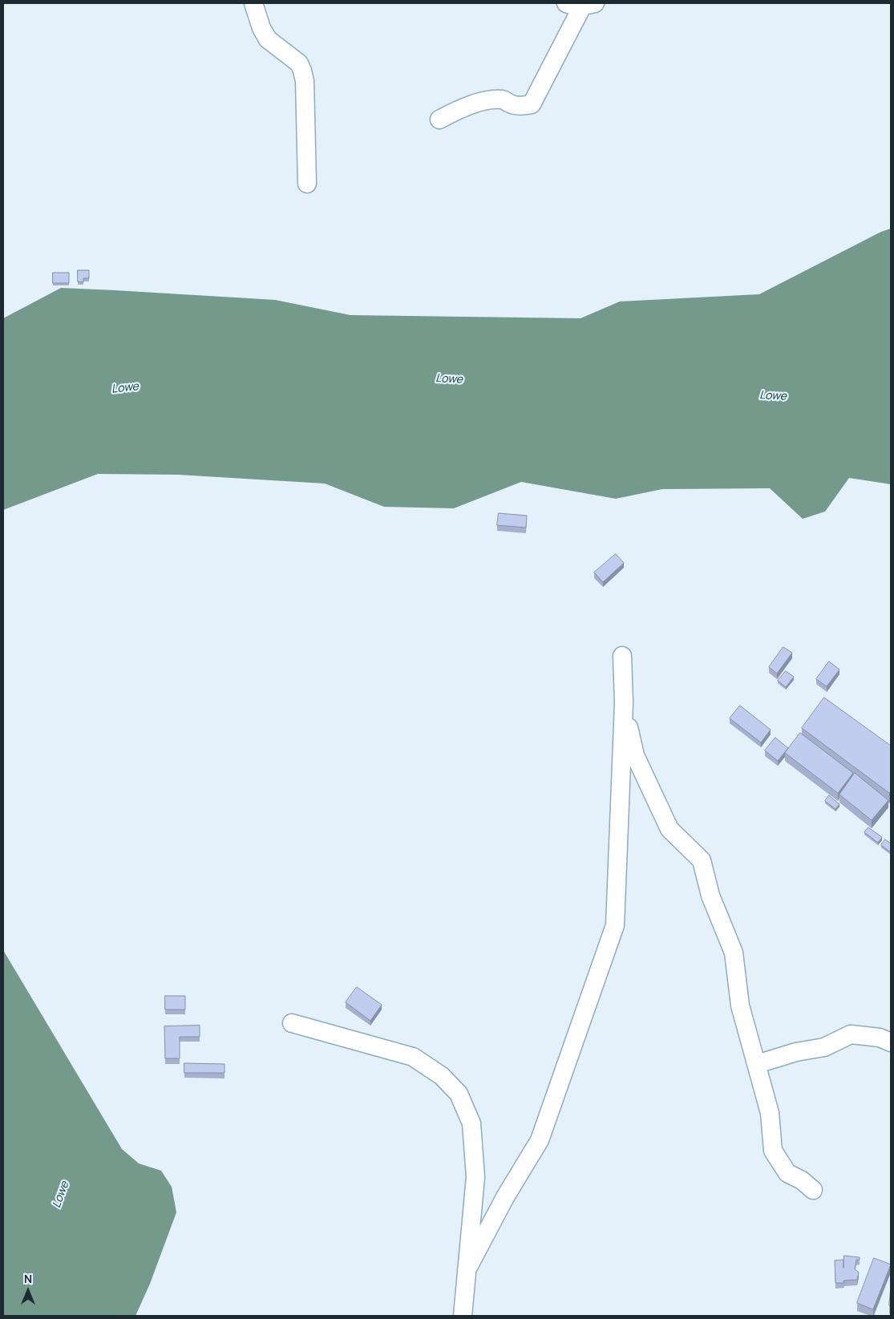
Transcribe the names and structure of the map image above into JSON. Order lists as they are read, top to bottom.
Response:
{
  "water": ["Lowe"],
  "north": "top"
}
